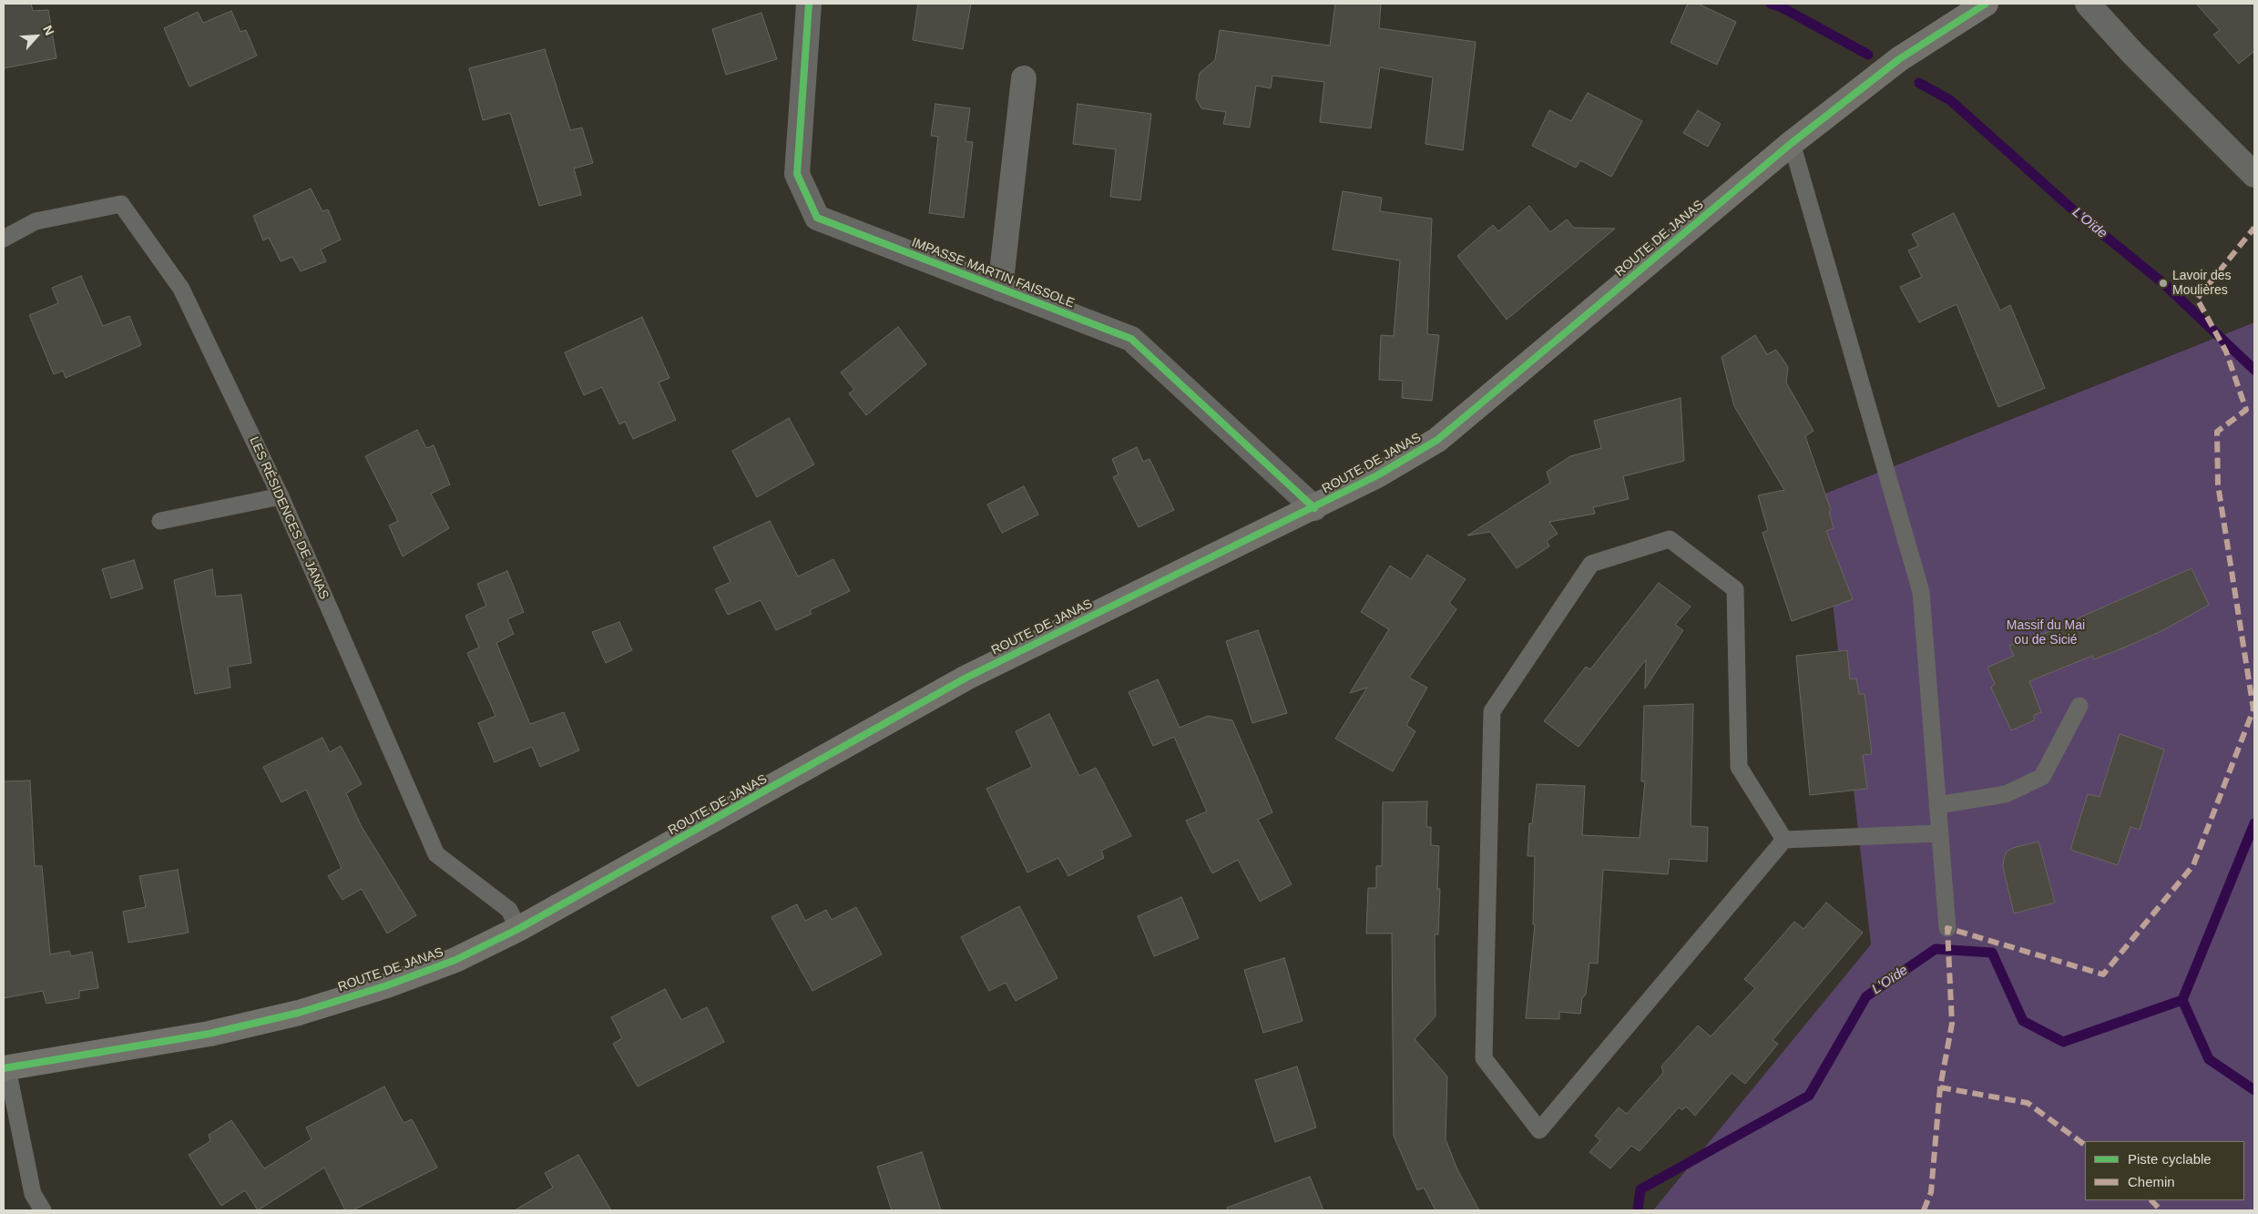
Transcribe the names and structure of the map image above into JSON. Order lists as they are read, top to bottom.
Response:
{
  "streets": {
    "street": ["ROUTE DE JANAS", "IMPASSE MARTIN FAISSOLE"],
    "lane": ["LES RÉSIDENCES DE JANAS"]
  },
  "crossings": [
    ["ROUTE DE JANAS", "IMPASSE MARTIN FAISSOLE"],
    ["ROUTE DE JANAS", "LES RÉSIDENCES DE JANAS"]
  ],
  "water": ["L'Oïde"],
  "parks": ["Massif du Mai ou de Sicié"],
  "places": ["Lavoir des Moulières"],
  "legend": ["Piste cyclable", "Chemin"],
  "north": "top right"
}
